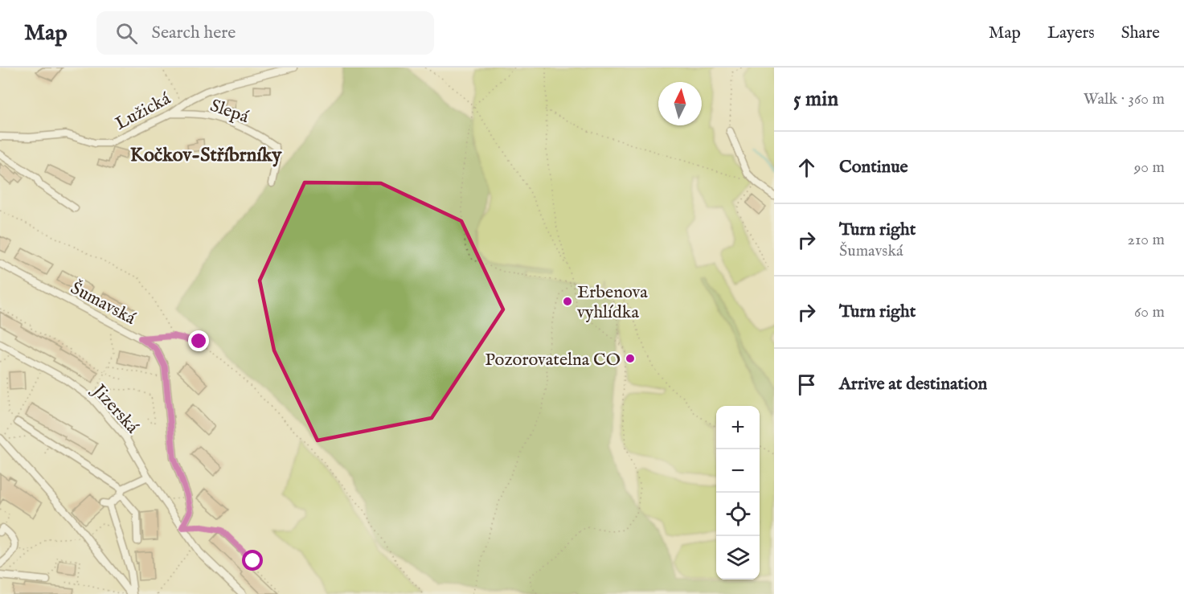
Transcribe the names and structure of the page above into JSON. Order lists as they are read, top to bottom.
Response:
{
  "streets": {
    "street": [
      "Lužická",
      "Slepá",
      "Šumavská",
      "Jizerská"
    ]
  },
  "crossings": [
    ["Lužická", "Slepá"],
    ["Šumavská", "Jizerská"]
  ],
  "districts": ["Kočkov-Stříbrníky"],
  "places": ["Erbenova vyhlídka", "Pozorovatelna CO"],
  "north": "top",
  "page": {
    "header": "Map",
    "search": "Search here",
    "nav": ["Map", "Layers", "Share"],
    "heading": ["5 min", "Walk · 360 m"],
    "list": [
      ["Continue", "90 m"],
      ["Turn right", "Šumavská", "210 m"],
      ["Turn right", "60 m"],
      "Arrive at destination"
    ],
    "map_buttons": ["+", "−"]
  }
}
